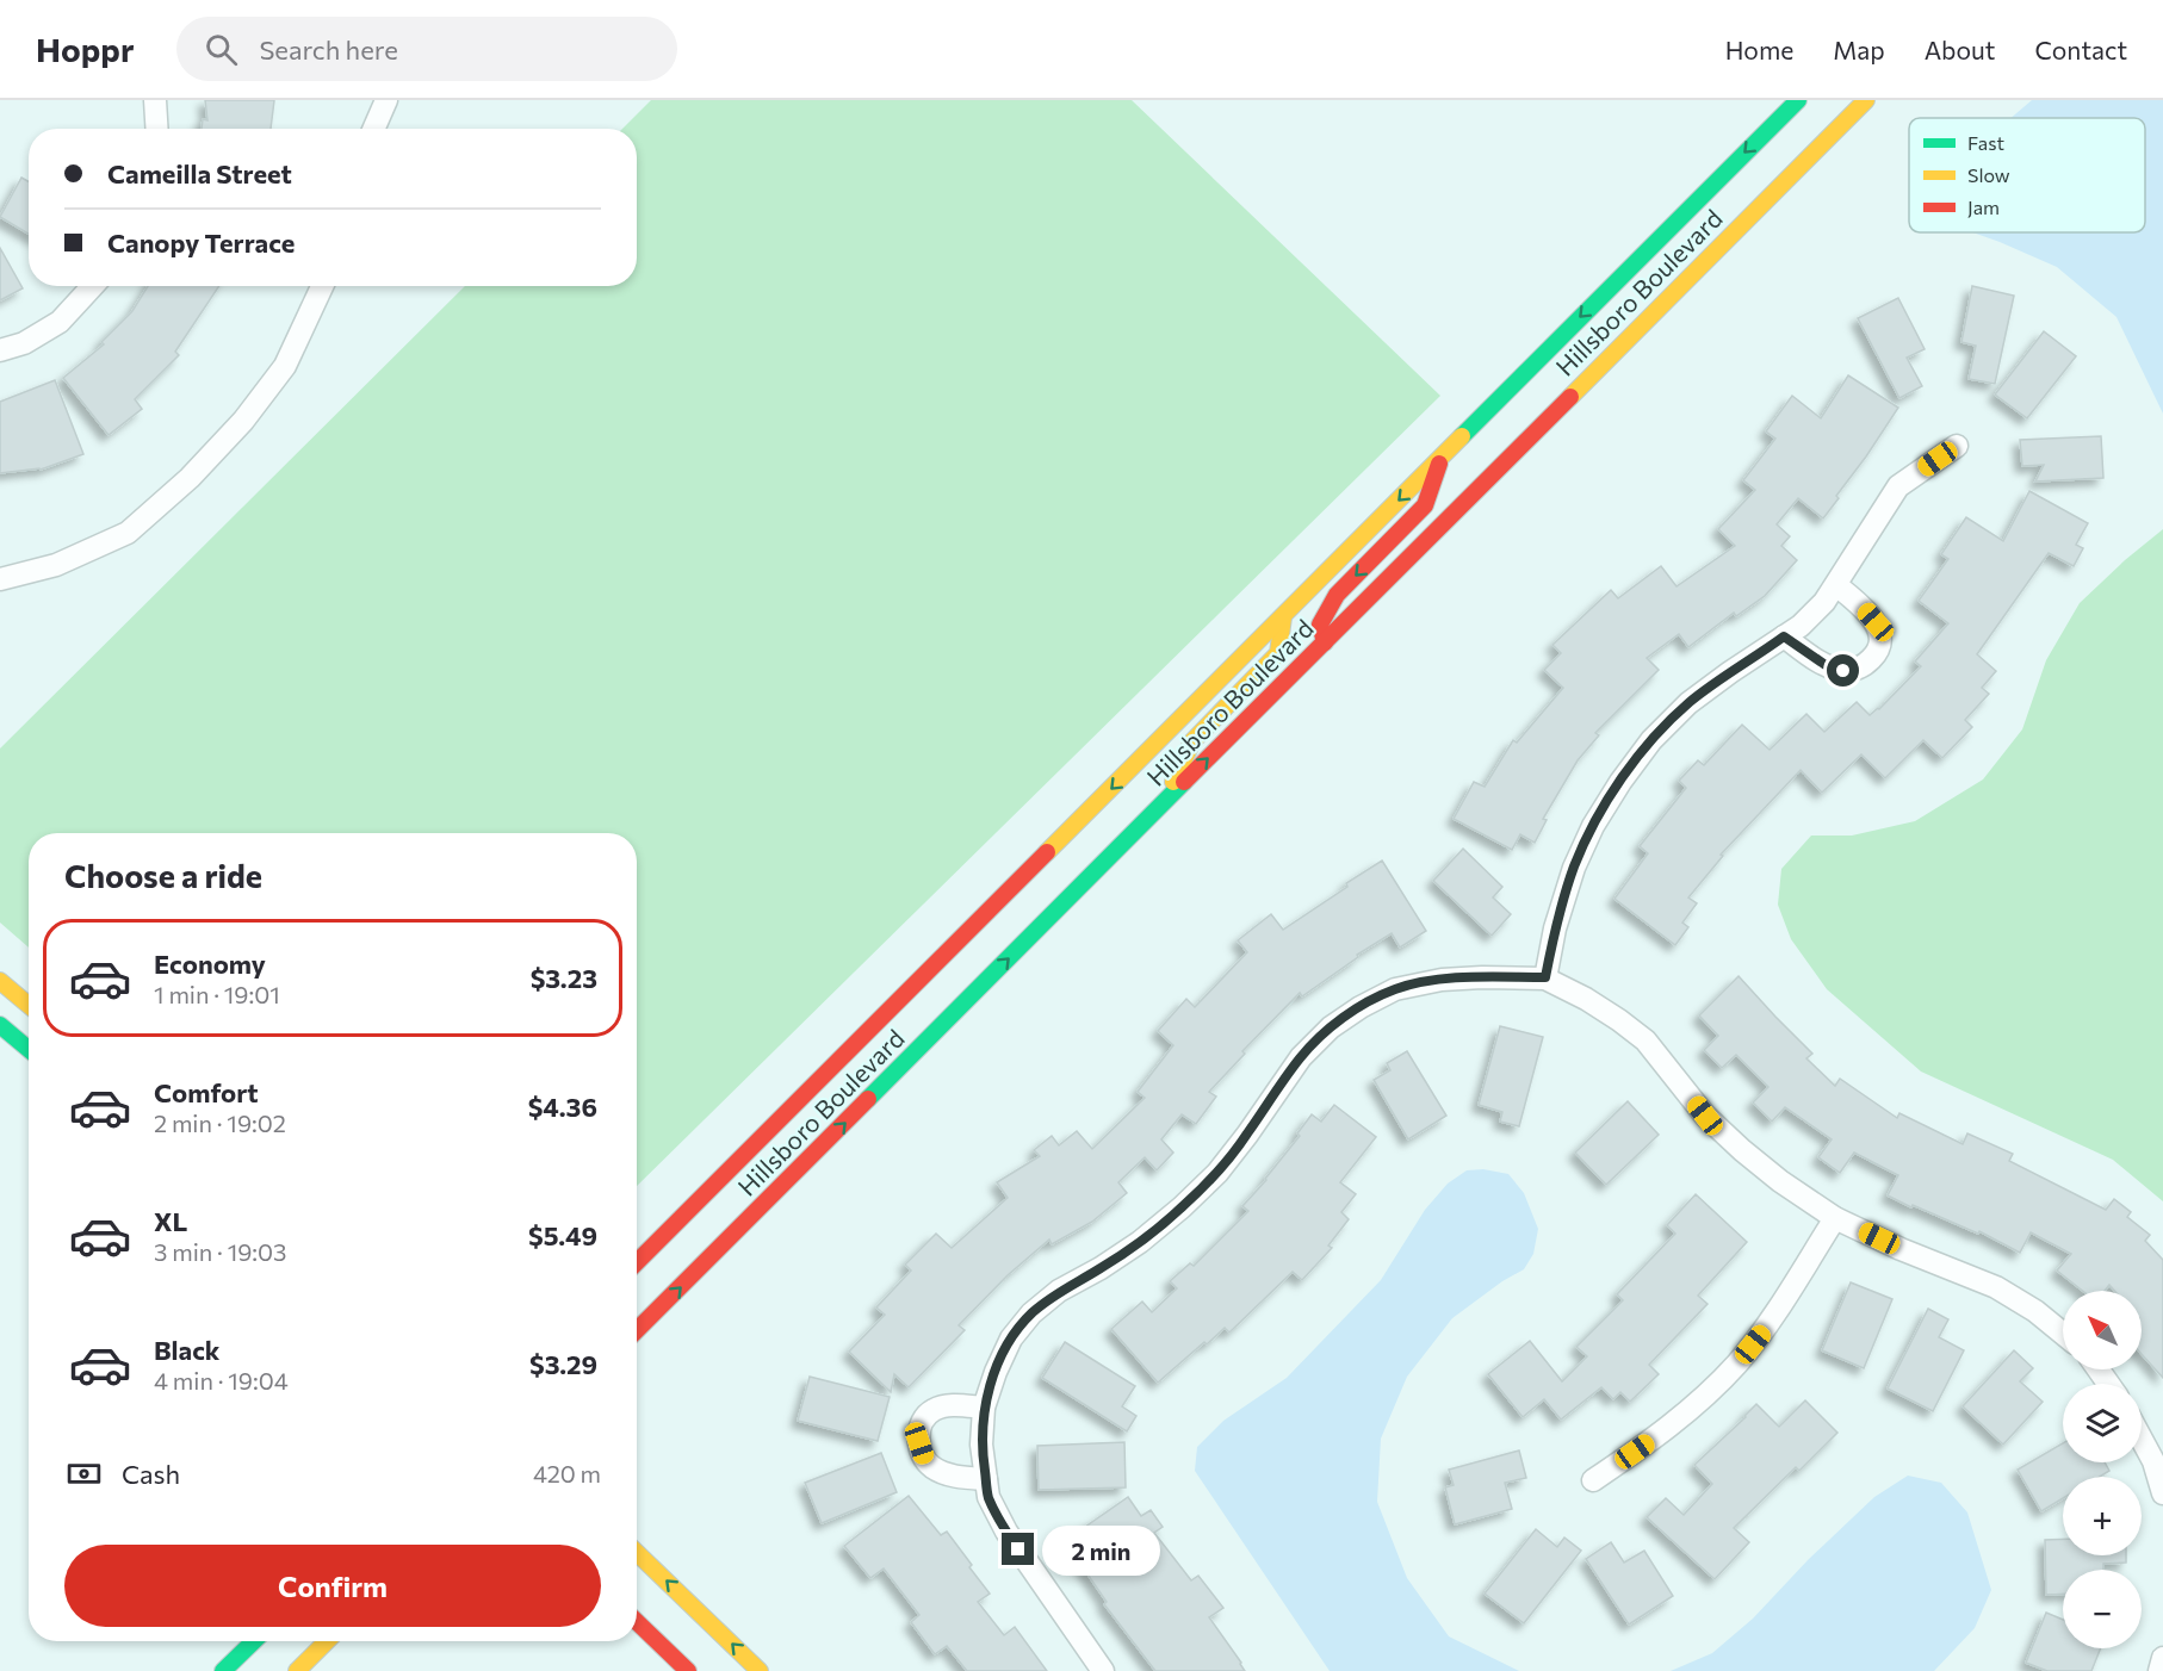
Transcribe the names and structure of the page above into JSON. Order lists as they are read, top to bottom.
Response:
{
  "streets": {
    "street": ["Hillsboro Boulevard"]
  },
  "legend": ["Fast", "Slow", "Jam"],
  "north": "top left",
  "page": {
    "header": "Hoppr",
    "search": "Search here",
    "nav": [
      "Home",
      "Map",
      "About",
      "Contact"
    ],
    "banner": ["Cameilla Street", "Canopy Terrace"],
    "heading": "Choose a ride",
    "list": [
      {
        "name": "Economy",
        "note": "1 min · 19:01",
        "value": "$3.23"
      },
      {
        "name": "Comfort",
        "note": "2 min · 19:02",
        "value": "$4.36"
      },
      {
        "name": "XL",
        "note": "3 min · 19:03",
        "value": "$5.49"
      },
      {
        "name": "Black",
        "note": "4 min · 19:04",
        "value": "$3.29"
      }
    ],
    "map_buttons": ["+", "−"],
    "pay": ["Cash", "420 m"],
    "bubble": "2 min",
    "buttons": "Confirm"
  }
}
